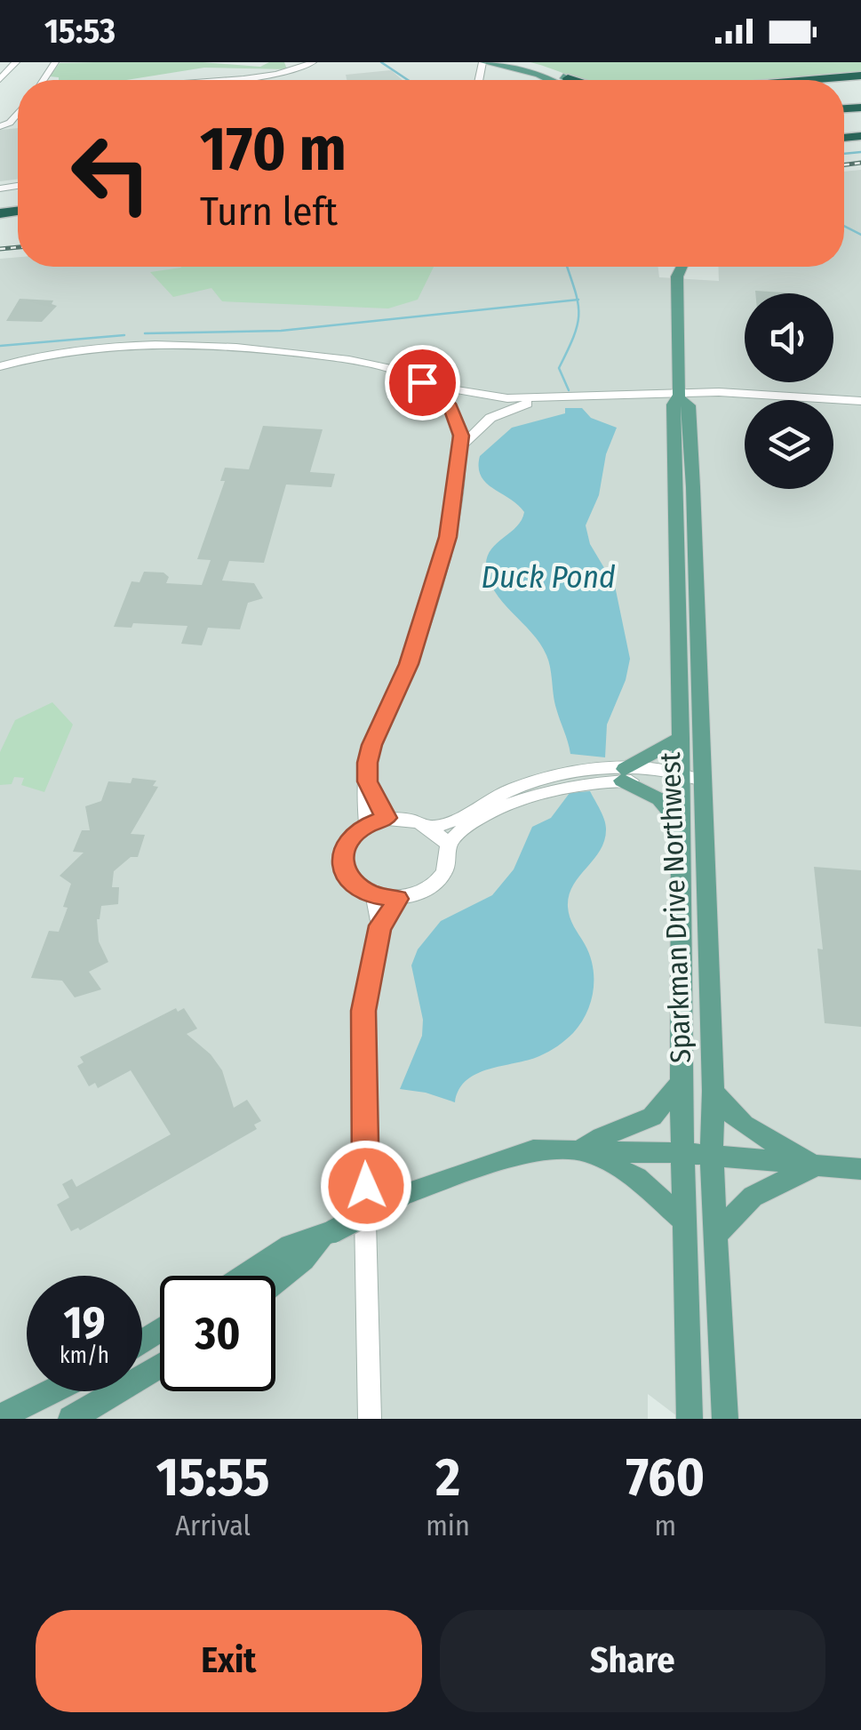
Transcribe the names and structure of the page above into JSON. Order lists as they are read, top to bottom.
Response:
{
  "streets": {
    "main road": ["Sparkman Drive Northwest"]
  },
  "water": ["Duck Pond"],
  "page": {
    "status": "15:53",
    "turn": ["170 m", "Turn left"],
    "speed": "19 km/h",
    "limit": "30",
    "eta": [
      "15:55",
      "Arrival",
      "2",
      "min",
      "760",
      "m"
    ],
    "buttons": ["Exit", "Share"]
  }
}
